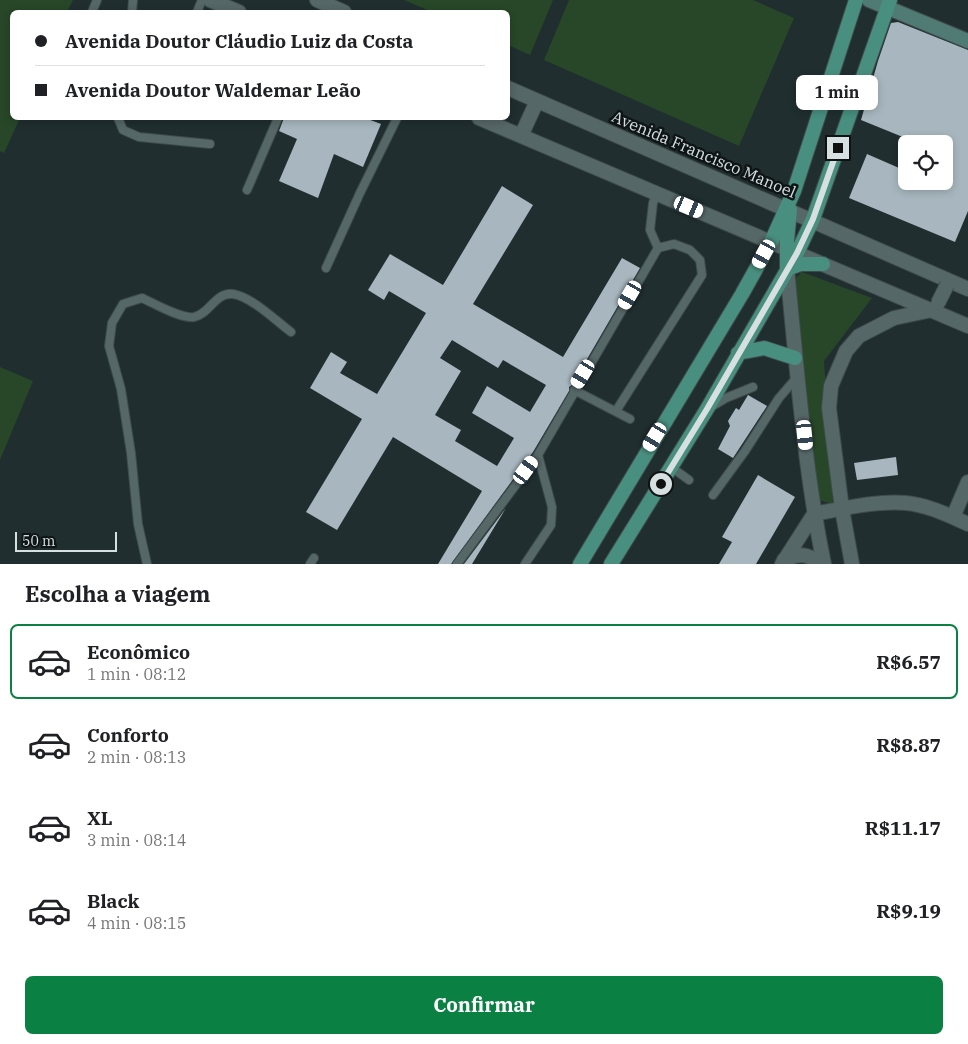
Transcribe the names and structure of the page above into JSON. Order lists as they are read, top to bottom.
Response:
{
  "streets": {
    "street": ["Avenida Francisco Manoel"]
  },
  "scale_bar": "50 m",
  "page": {
    "banner": ["Avenida Doutor Cláudio Luiz da Costa", "Avenida Doutor Waldemar Leão"],
    "bubble": "1 min",
    "scale": "50 m",
    "heading": "Escolha a viagem",
    "list": [
      {
        "name": "Econômico",
        "note": "1 min · 08:12",
        "value": "R$6.57"
      },
      {
        "name": "Conforto",
        "note": "2 min · 08:13",
        "value": "R$8.87"
      },
      {
        "name": "XL",
        "note": "3 min · 08:14",
        "value": "R$11.17"
      },
      {
        "name": "Black",
        "note": "4 min · 08:15",
        "value": "R$9.19"
      }
    ],
    "buttons": "Confirmar"
  }
}
